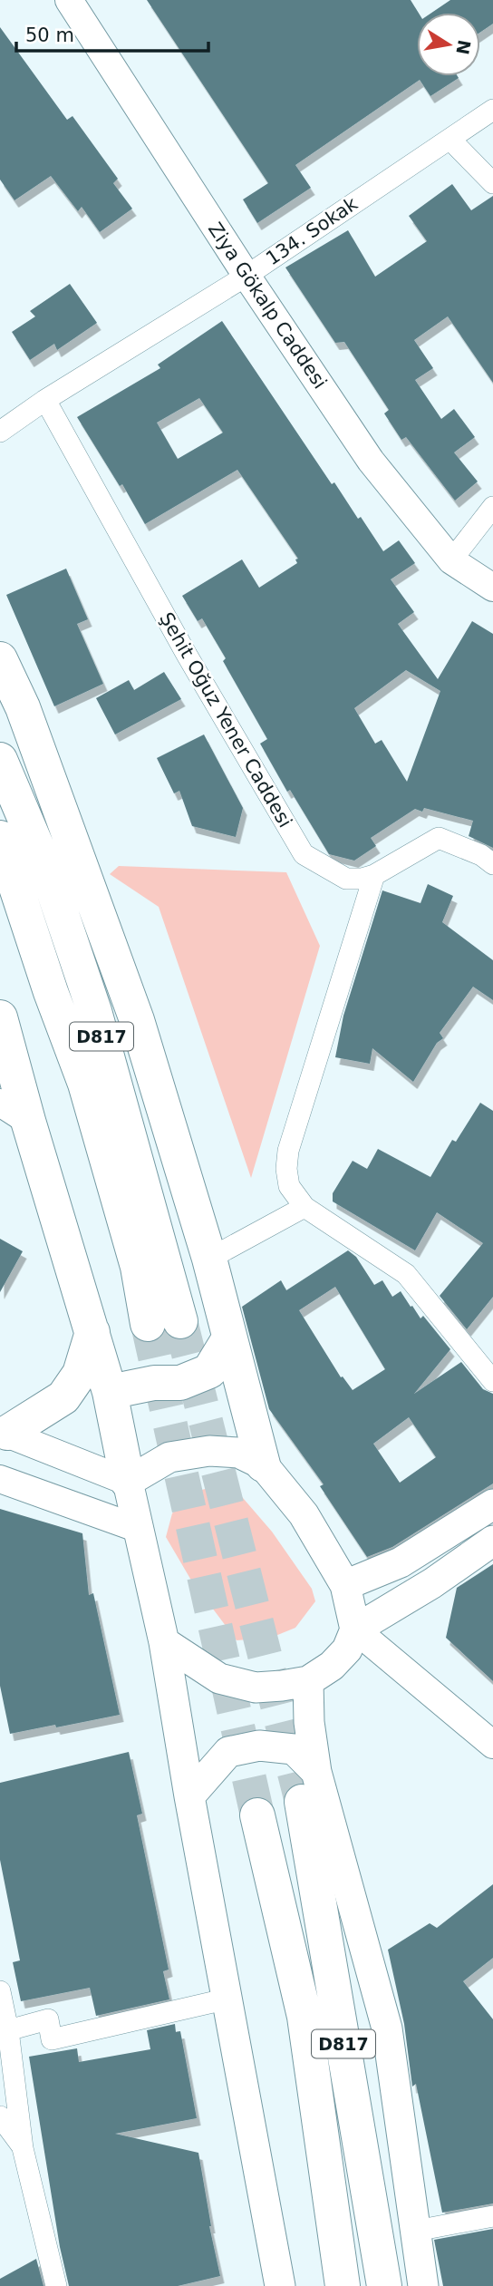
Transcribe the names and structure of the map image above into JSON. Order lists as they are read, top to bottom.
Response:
{
  "streets": {
    "highway": ["D817"],
    "street": ["134. Sokak", "Ziya Gökalp Caddesi", "Şehit Oğuz Yener Caddesi"]
  },
  "crossings": [
    ["134. Sokak", "Ziya Gökalp Caddesi"],
    ["134. Sokak", "Şehit Oğuz Yener Caddesi"]
  ],
  "scale_bar": "50 m",
  "north": "right"
}
